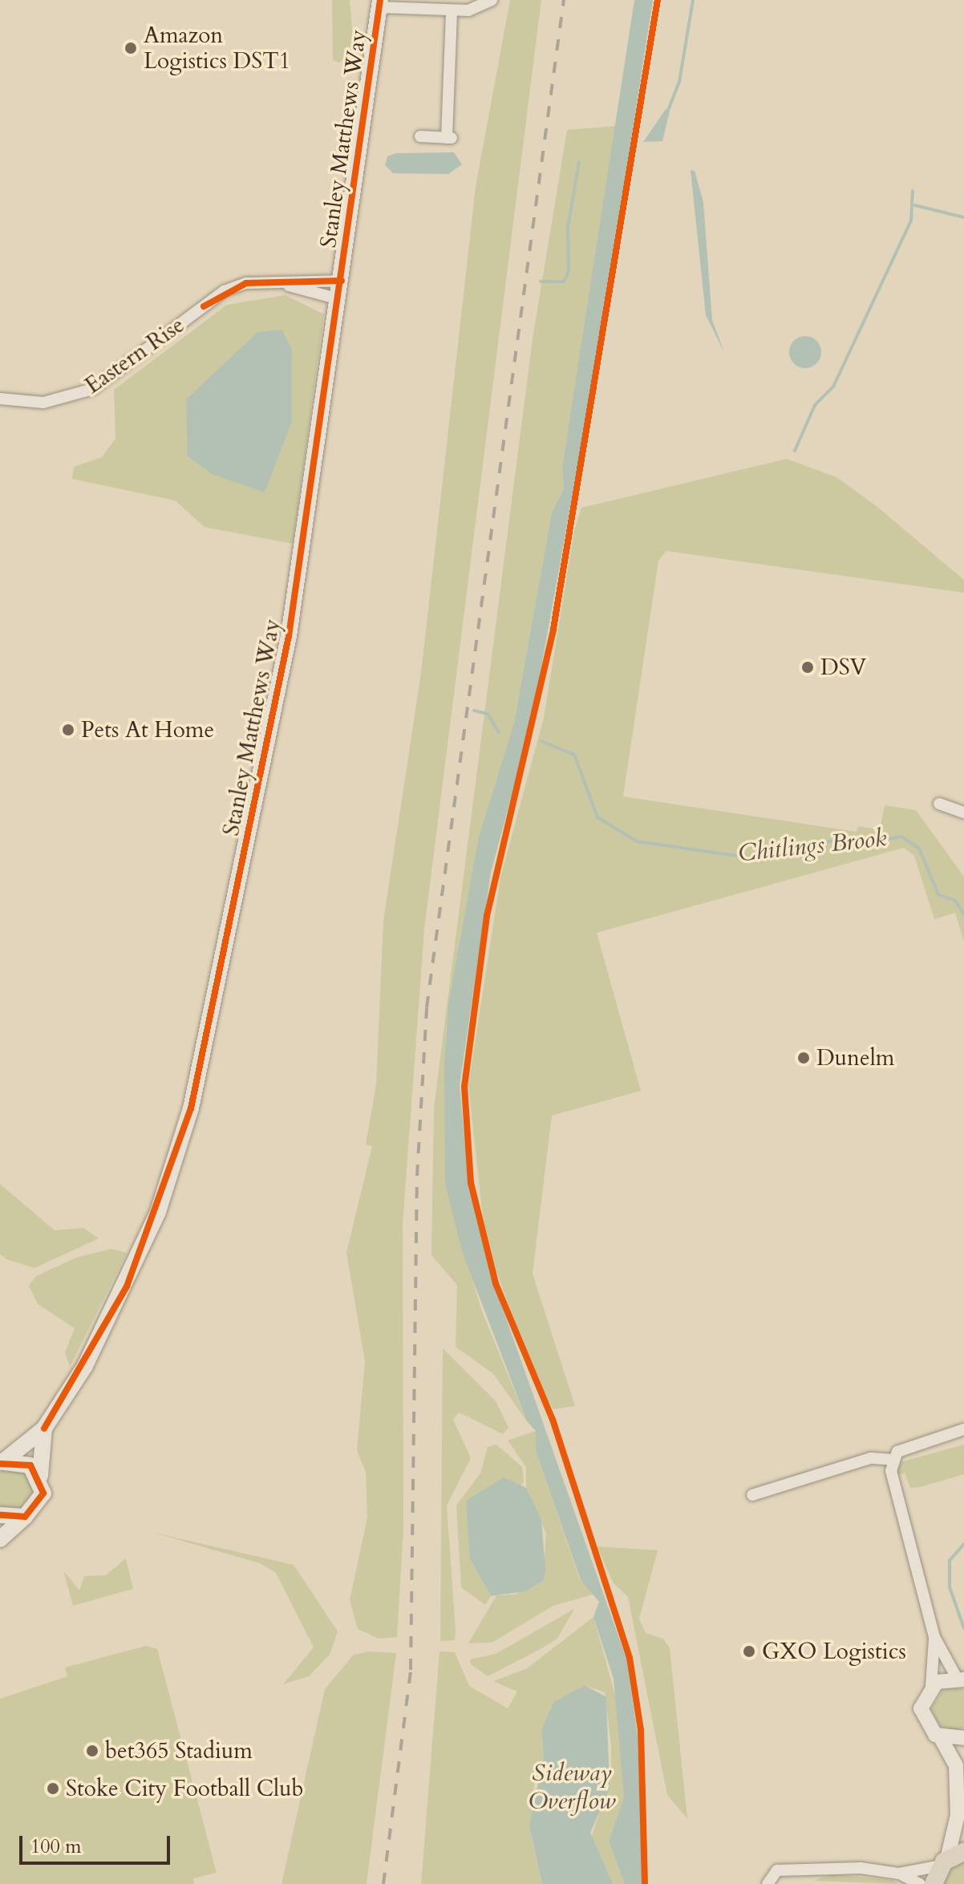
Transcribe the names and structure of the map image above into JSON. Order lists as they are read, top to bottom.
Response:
{
  "streets": {
    "main road": ["Stanley Matthews Way"],
    "street": ["Eastern Rise"]
  },
  "crossings": [
    ["Stanley Matthews Way", "Eastern Rise"]
  ],
  "water": ["Chitlings Brook", "Sideway Overflow"],
  "places": [
    "Amazon Logistics DST1",
    "DSV",
    "Pets At Home",
    "Dunelm",
    "GXO Logistics",
    "bet365 Stadium",
    "Stoke City Football Club"
  ],
  "scale_bar": "100 m"
}
